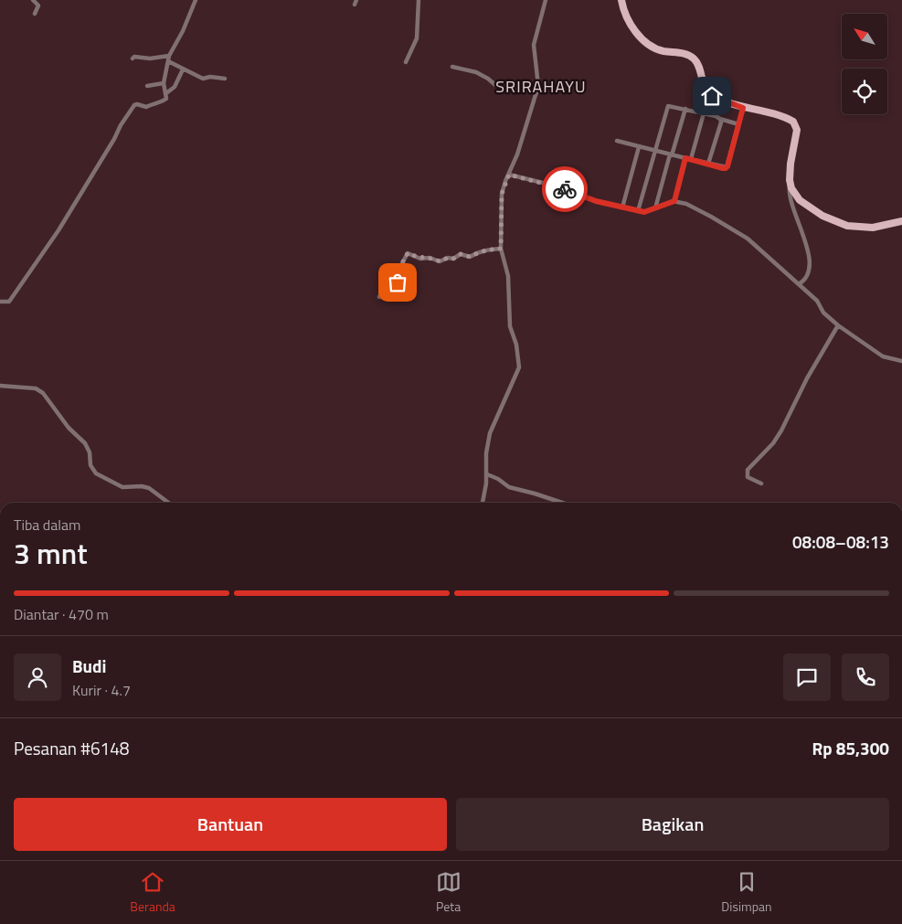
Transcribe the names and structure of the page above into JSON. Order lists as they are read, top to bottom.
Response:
{
  "districts": ["SRIRAHAYU"],
  "north": "top left",
  "page": {
    "heading": ["3 mnt", "Tiba dalam", "08:08–08:13"],
    "panel": [
      "Budi",
      "Kurir · 4.7",
      "Pesanan #6148",
      "Rp 85,300"
    ],
    "bar": "Diantar · 470 m",
    "buttons": ["Bantuan", "Bagikan"],
    "tabs": ["Beranda", "Peta", "Disimpan"]
  }
}
